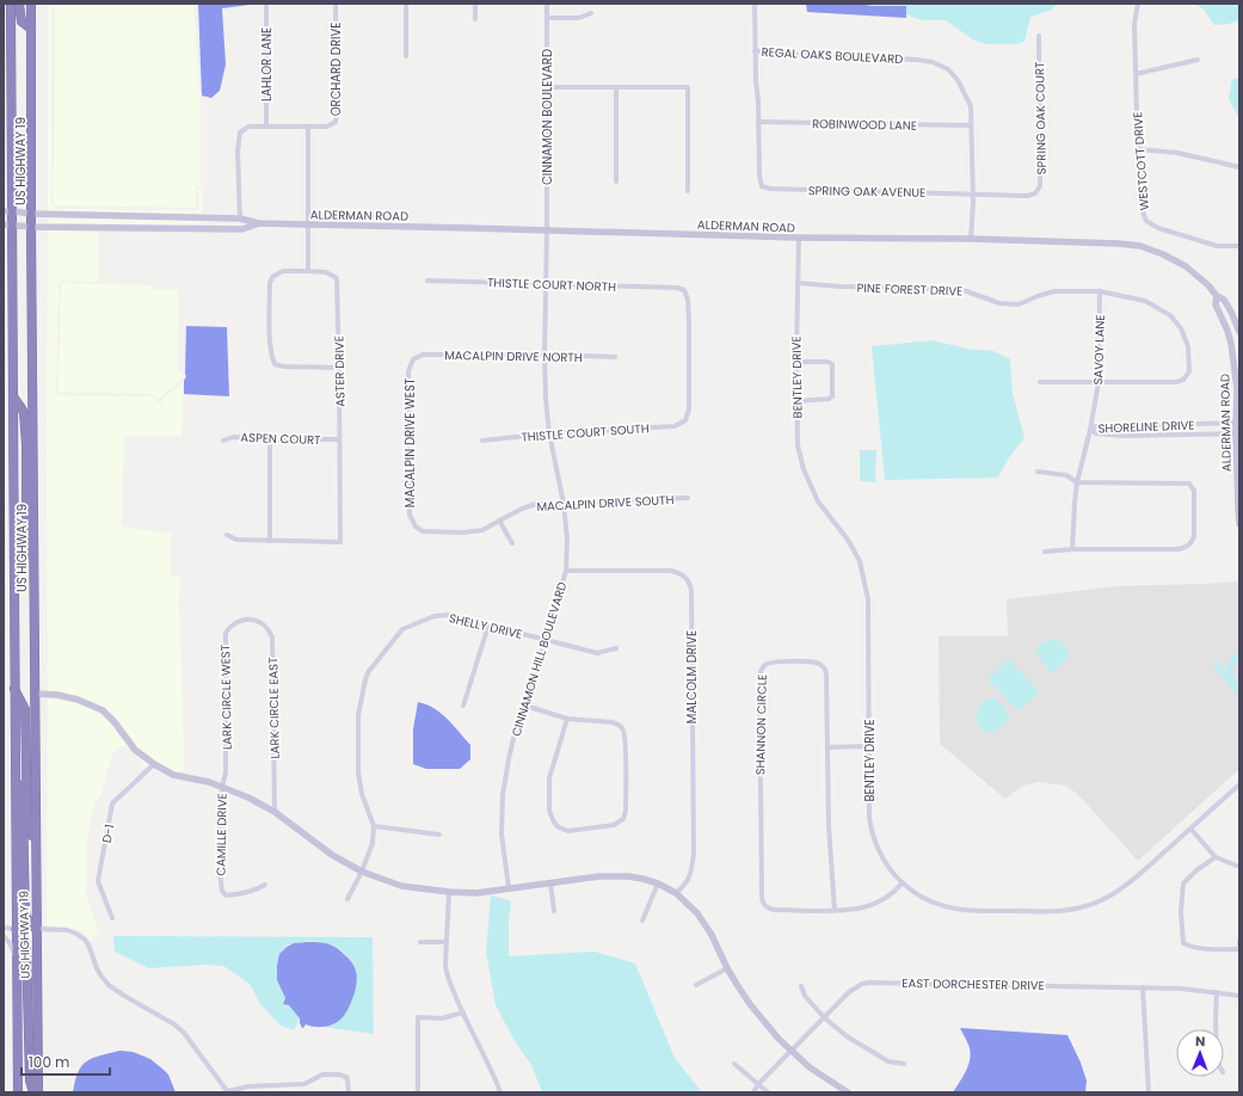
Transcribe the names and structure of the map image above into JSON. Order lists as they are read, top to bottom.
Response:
{
  "streets": {
    "highway": ["US HIGHWAY 19"],
    "street": [
      "REGAL OAKS BOULEVARD",
      "LAHLOR LANE",
      "ORCHARD DRIVE",
      "CINNAMON BOULEVARD",
      "SPRING OAK COURT",
      "ROBINWOOD LANE",
      "WESTCOTT DRIVE",
      "SPRING OAK AVENUE",
      "ALDERMAN ROAD",
      "THISTLE COURT NORTH",
      "PINE FOREST DRIVE",
      "SAVOY LANE",
      "MACALPIN DRIVE NORTH",
      "ASTER DRIVE",
      "BENTLEY DRIVE",
      "SHORELINE DRIVE",
      "THISTLE COURT SOUTH",
      "ASPEN COURT",
      "MACALPIN DRIVE WEST",
      "MACALPIN DRIVE SOUTH",
      "SHELLY DRIVE",
      "CINNAMON HILL BOULEVARD",
      "MALCOLM DRIVE",
      "LARK CIRCLE WEST",
      "LARK CIRCLE EAST",
      "SHANNON CIRCLE",
      "D-1",
      "CAMILLE DRIVE",
      "EAST DORCHESTER DRIVE"
    ]
  },
  "crossings": [
    ["REGAL OAKS BOULEVARD", "SPRING OAK COURT"],
    ["REGAL OAKS BOULEVARD", "ROBINWOOD LANE"],
    ["REGAL OAKS BOULEVARD", "SPRING OAK AVENUE"],
    ["REGAL OAKS BOULEVARD", "ALDERMAN ROAD"],
    ["LAHLOR LANE", "ORCHARD DRIVE"],
    ["ORCHARD DRIVE", "ALDERMAN ROAD"],
    ["CINNAMON BOULEVARD", "ALDERMAN ROAD"],
    ["CINNAMON BOULEVARD", "CINNAMON HILL BOULEVARD"],
    ["SPRING OAK COURT", "SPRING OAK AVENUE"],
    ["ROBINWOOD LANE", "SPRING OAK AVENUE"],
    ["US HIGHWAY 19", "ALDERMAN ROAD"],
    ["ALDERMAN ROAD", "BENTLEY DRIVE"],
    ["ALDERMAN ROAD", "SHORELINE DRIVE"],
    ["ALDERMAN ROAD", "CINNAMON HILL BOULEVARD"],
    ["THISTLE COURT NORTH", "THISTLE COURT SOUTH"],
    ["THISTLE COURT NORTH", "CINNAMON HILL BOULEVARD"],
    ["PINE FOREST DRIVE", "SAVOY LANE"],
    ["PINE FOREST DRIVE", "BENTLEY DRIVE"],
    ["SAVOY LANE", "SHORELINE DRIVE"],
    ["MACALPIN DRIVE NORTH", "MACALPIN DRIVE WEST"],
    ["MACALPIN DRIVE NORTH", "CINNAMON HILL BOULEVARD"],
    ["ASTER DRIVE", "ASPEN COURT"],
    ["BENTLEY DRIVE", "SHANNON CIRCLE"],
    ["THISTLE COURT SOUTH", "CINNAMON HILL BOULEVARD"],
    ["MACALPIN DRIVE WEST", "MACALPIN DRIVE SOUTH"],
    ["MACALPIN DRIVE SOUTH", "CINNAMON HILL BOULEVARD"],
    ["SHELLY DRIVE", "CINNAMON HILL BOULEVARD"],
    ["CINNAMON HILL BOULEVARD", "MALCOLM DRIVE"],
    ["LARK CIRCLE WEST", "LARK CIRCLE EAST"],
    ["LARK CIRCLE WEST", "CAMILLE DRIVE"]
  ],
  "scale_bar": "100 m",
  "north": "top"
}
